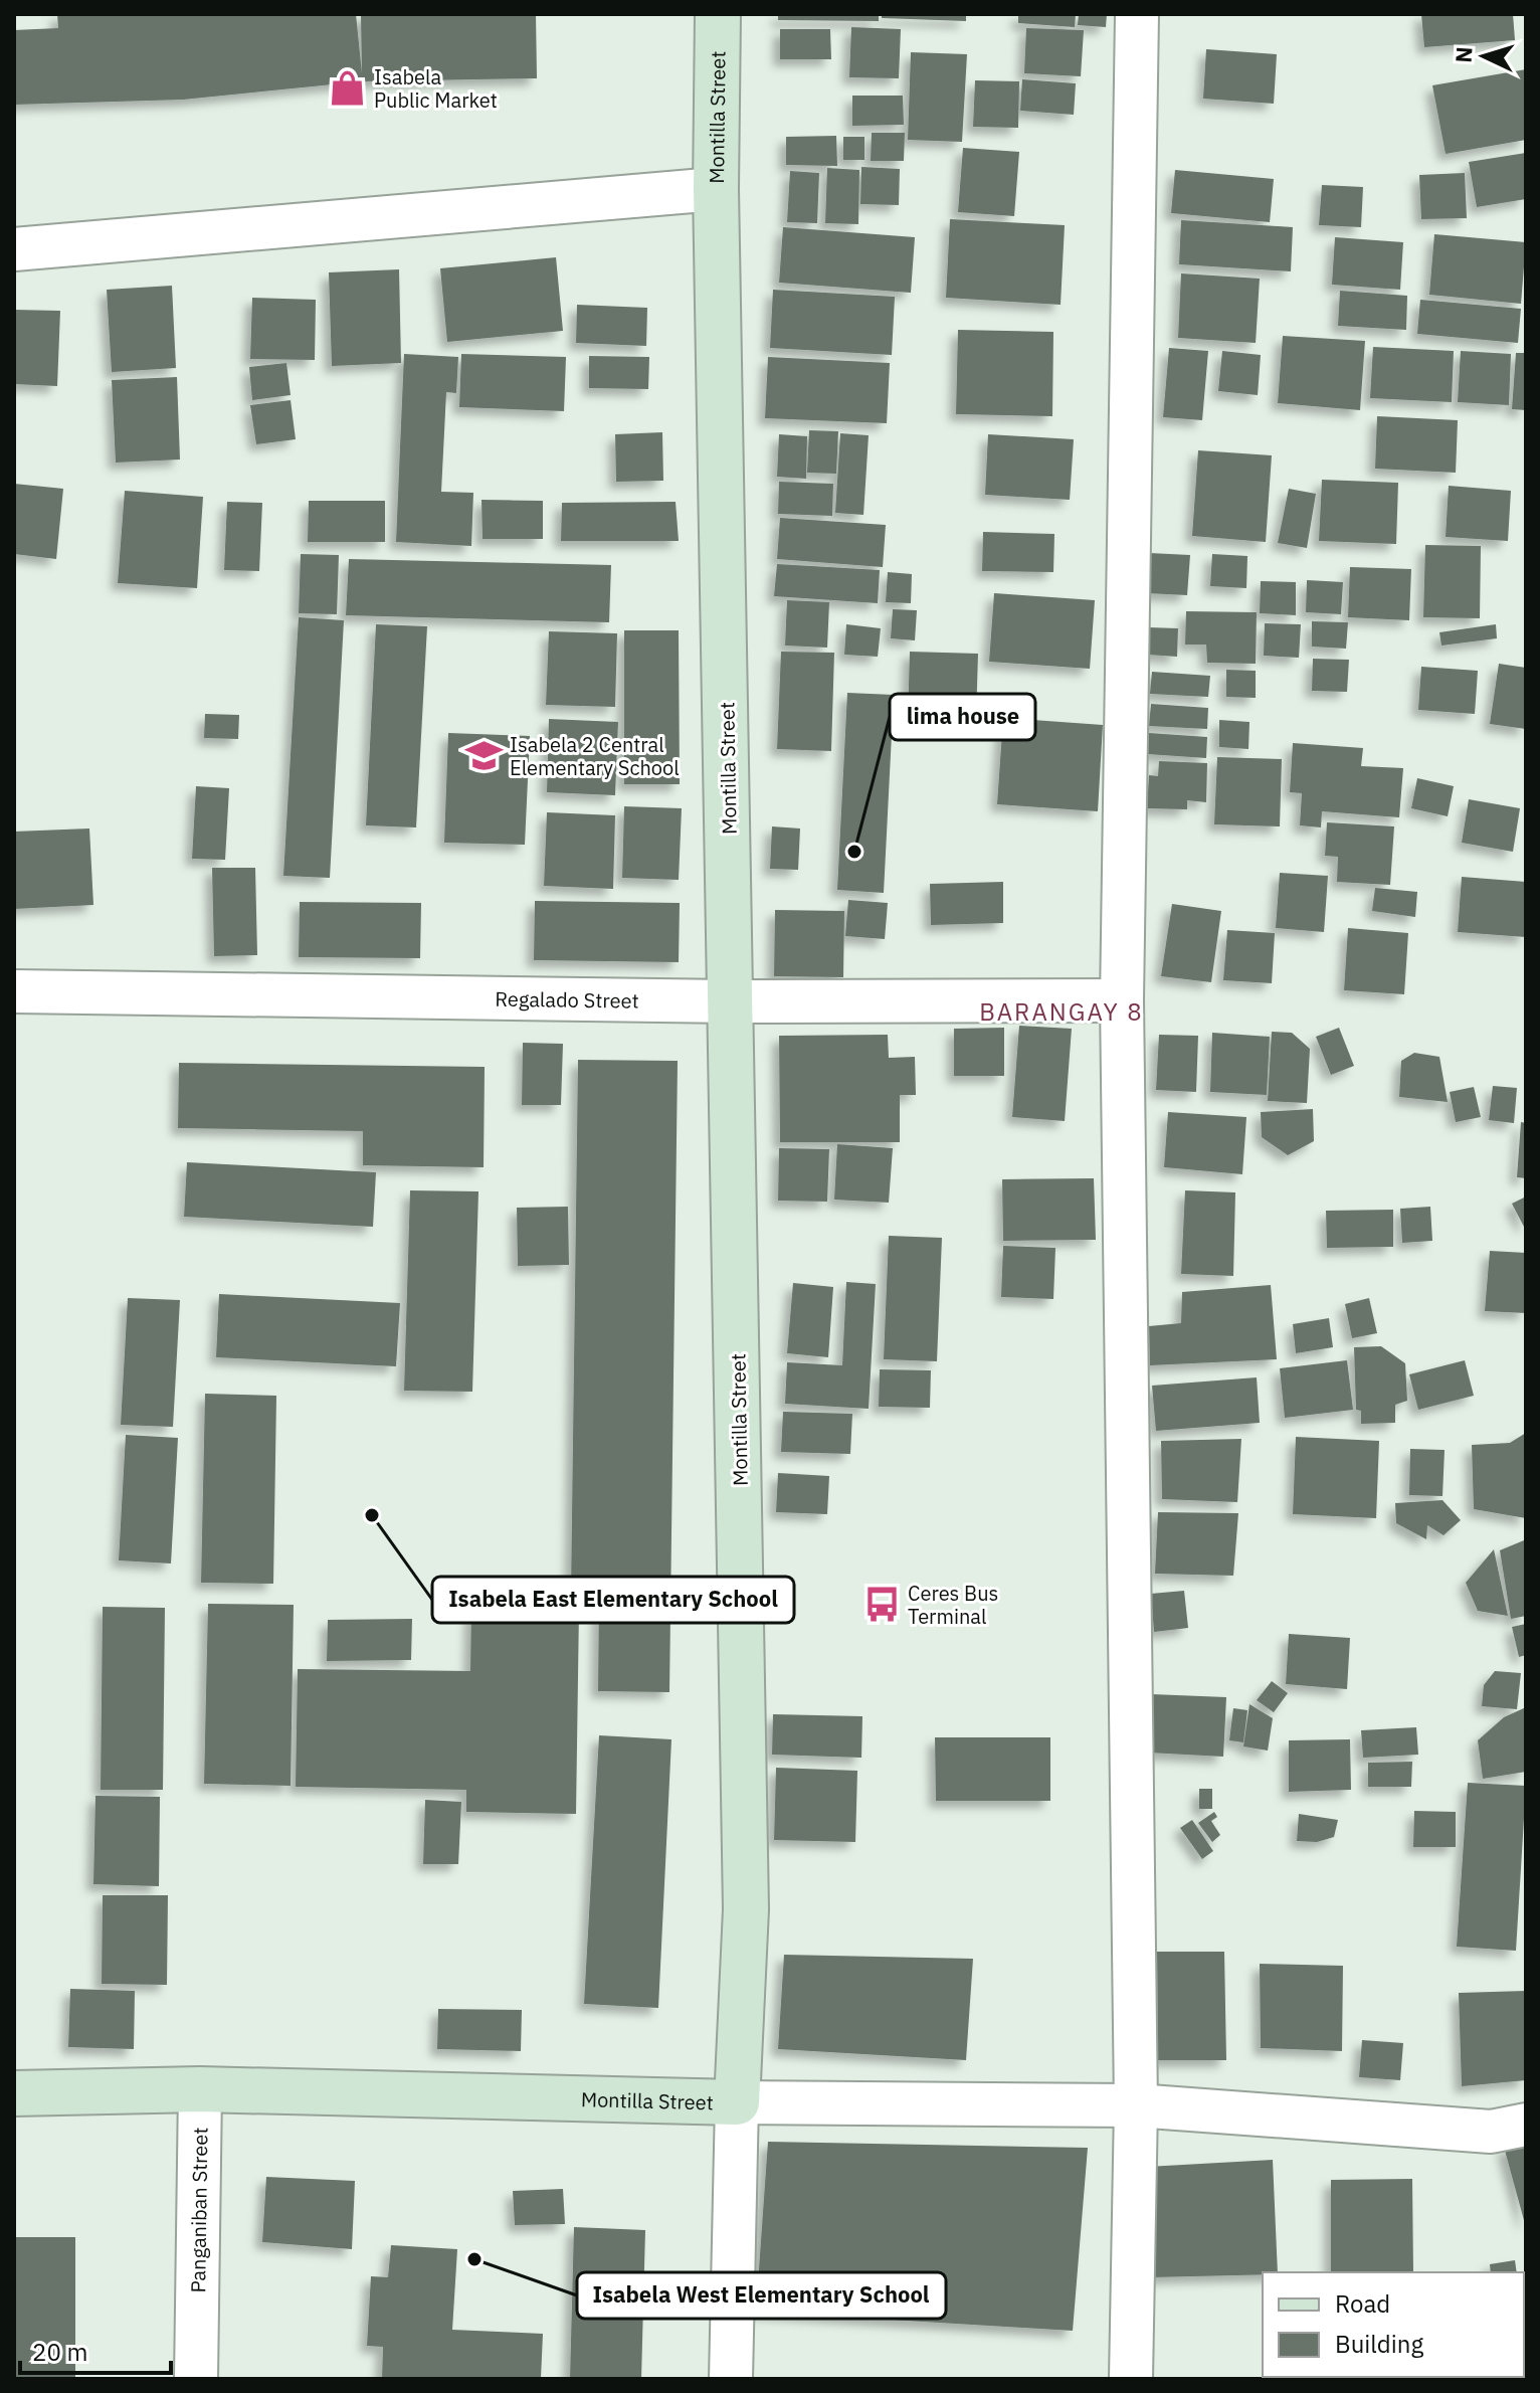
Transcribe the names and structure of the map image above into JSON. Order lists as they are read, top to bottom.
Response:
{
  "streets": {
    "main road": ["Montilla Street"],
    "street": ["Regalado Street", "Panganiban Street"]
  },
  "crossings": [
    ["Montilla Street", "Regalado Street"],
    ["Montilla Street", "Panganiban Street"]
  ],
  "districts": ["BARANGAY 8"],
  "places": {
    "shop": ["Isabela Public Market"],
    "school or university": ["Isabela 2 Central Elementary School"],
    "other": ["lima house", "Isabela East Elementary School", "Isabela West Elementary School"],
    "bus stop": ["Ceres Bus Terminal"]
  },
  "legend": ["Road", "Building"],
  "scale_bar": "20 m",
  "north": "left"
}
